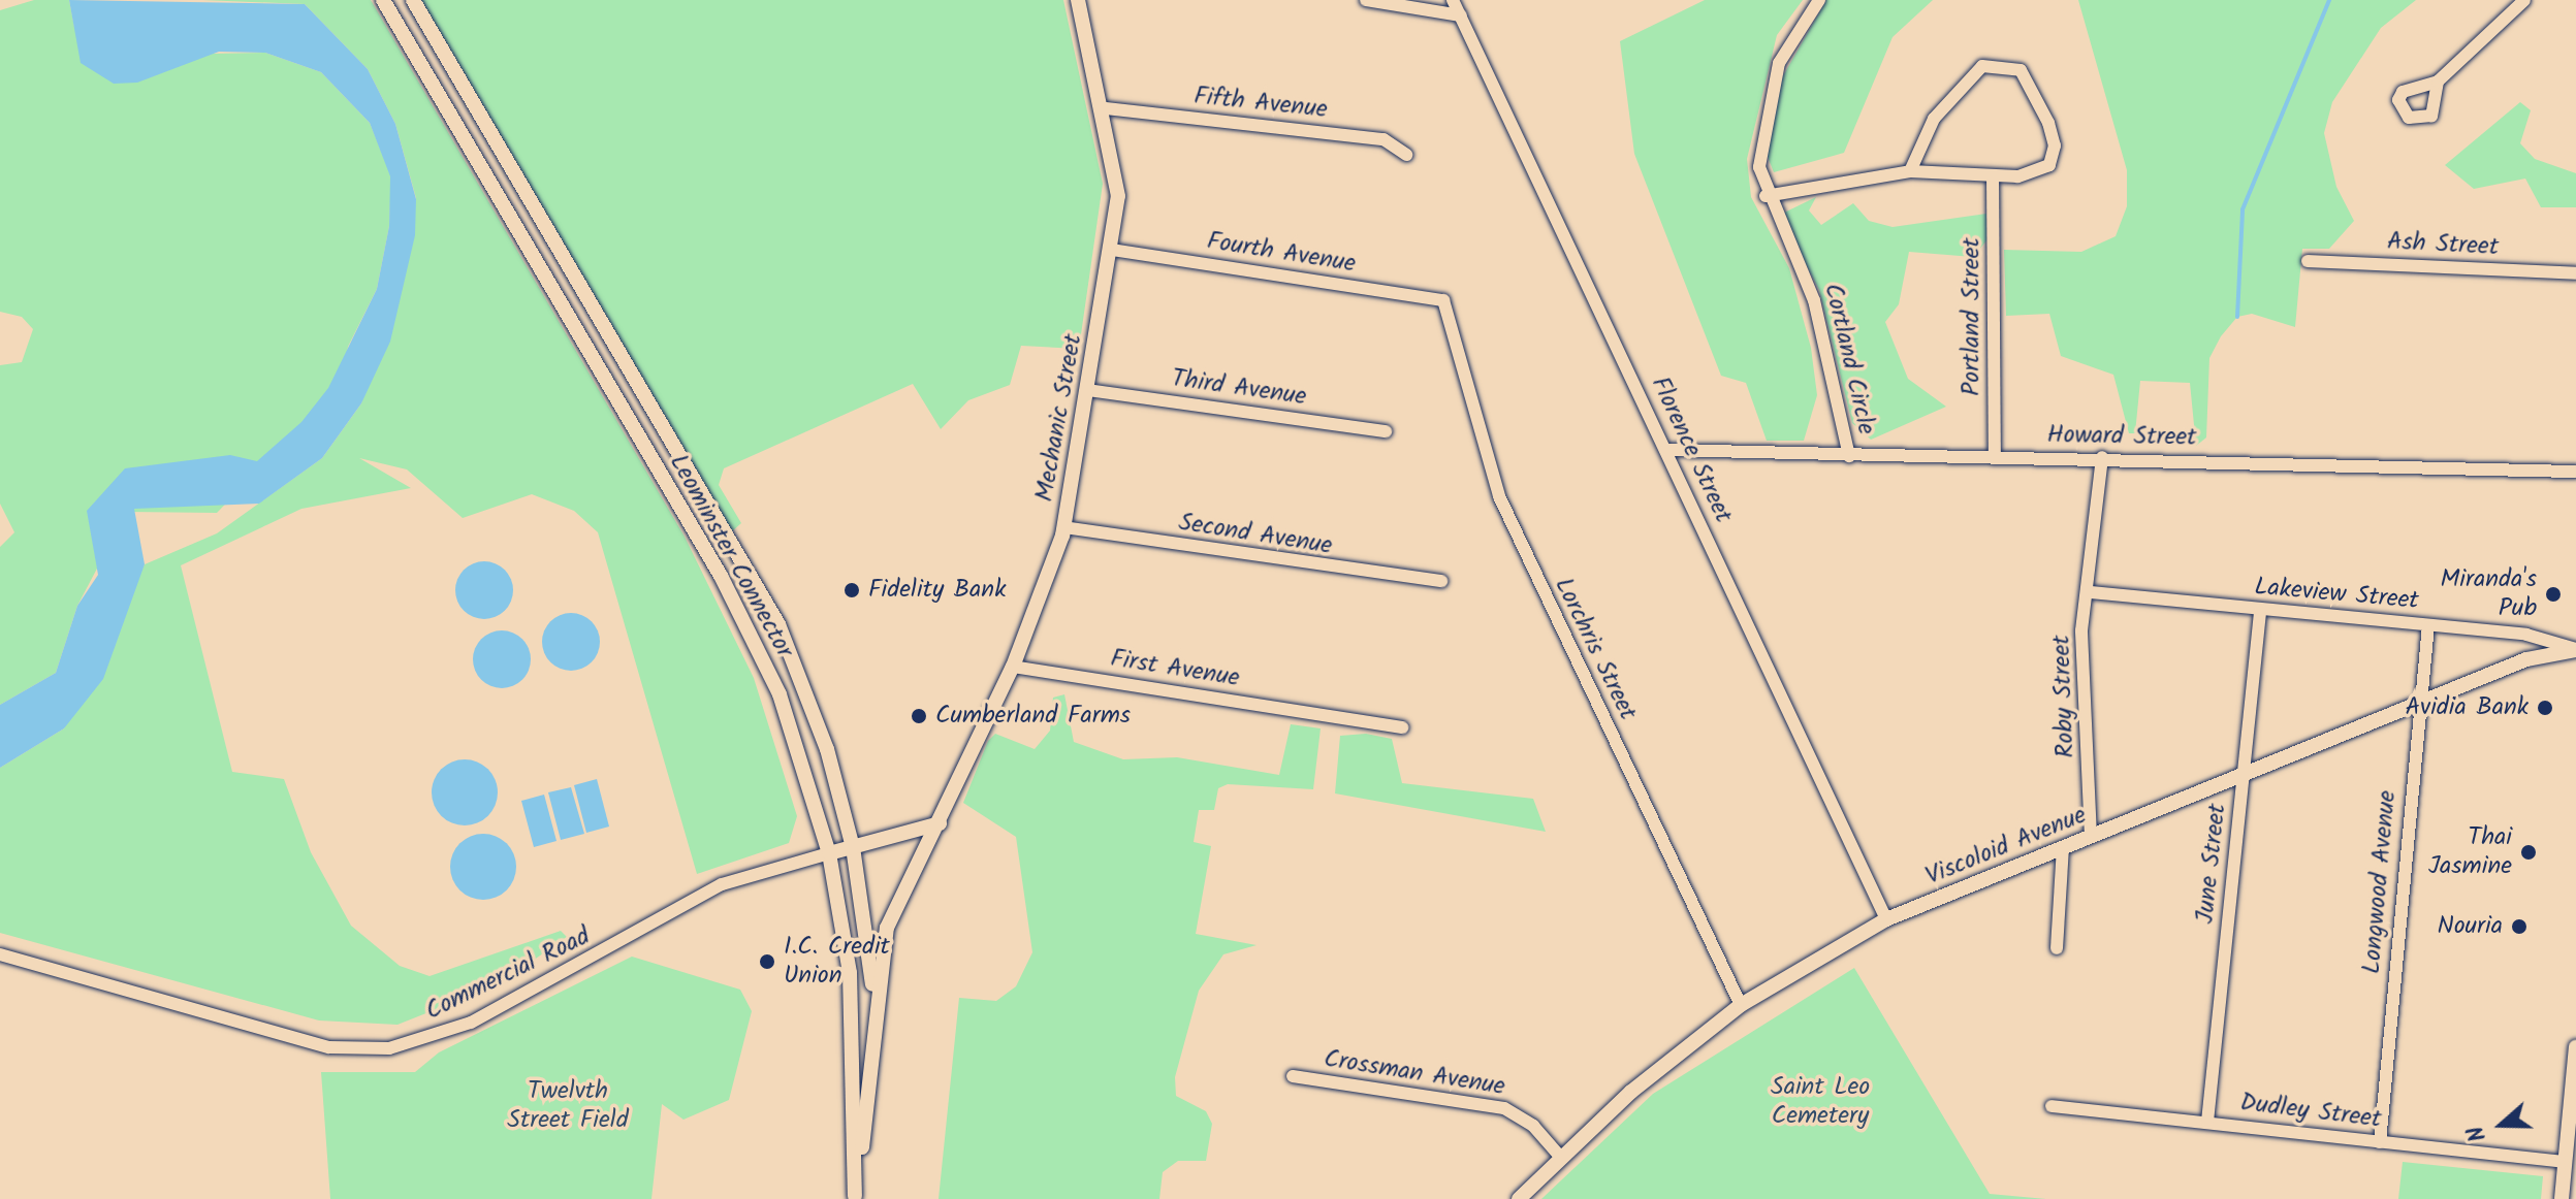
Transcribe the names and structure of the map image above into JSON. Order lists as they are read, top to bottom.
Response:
{
  "streets": {
    "main road": ["Mechanic Street", "Leominster Connector", "Viscoloid Avenue"],
    "street": [
      "Fifth Avenue",
      "Ash Street",
      "Fourth Avenue",
      "Portland Street",
      "Cortland Circle",
      "Third Avenue",
      "Howard Street",
      "Florence Street",
      "Second Avenue",
      "Lakeview Street",
      "Lorchris Street",
      "First Avenue",
      "Roby Street",
      "June Street",
      "Longwood Avenue",
      "Commercial Road",
      "Crossman Avenue",
      "Dudley Street"
    ]
  },
  "crossings": [
    ["Fifth Avenue", "Mechanic Street"],
    ["Fourth Avenue", "Mechanic Street"],
    ["Fourth Avenue", "Lorchris Street"],
    ["Portland Street", "Howard Street"],
    ["Cortland Circle", "Howard Street"],
    ["Third Avenue", "Mechanic Street"],
    ["Mechanic Street", "Second Avenue"],
    ["Mechanic Street", "Leominster Connector"],
    ["Mechanic Street", "First Avenue"],
    ["Howard Street", "Florence Street"],
    ["Howard Street", "Roby Street"],
    ["Florence Street", "Viscoloid Avenue"],
    ["Leominster Connector", "Commercial Road"],
    ["Lakeview Street", "Roby Street"],
    ["Lakeview Street", "Viscoloid Avenue"],
    ["Lakeview Street", "June Street"],
    ["Lakeview Street", "Longwood Avenue"],
    ["Lorchris Street", "Viscoloid Avenue"],
    ["Roby Street", "Viscoloid Avenue"],
    ["Viscoloid Avenue", "June Street"],
    ["Viscoloid Avenue", "Longwood Avenue"],
    ["Viscoloid Avenue", "Crossman Avenue"],
    ["June Street", "Dudley Street"],
    ["Longwood Avenue", "Dudley Street"]
  ],
  "parks": ["Saint Leo Cemetery", "Twelvth Street Field"],
  "places": [
    "Fidelity Bank",
    "Miranda's Pub",
    "Avidia Bank",
    "Cumberland Farms",
    "Thai Jasmine",
    "Nouria",
    "I.C. Credit Union"
  ],
  "north": "left"
}
